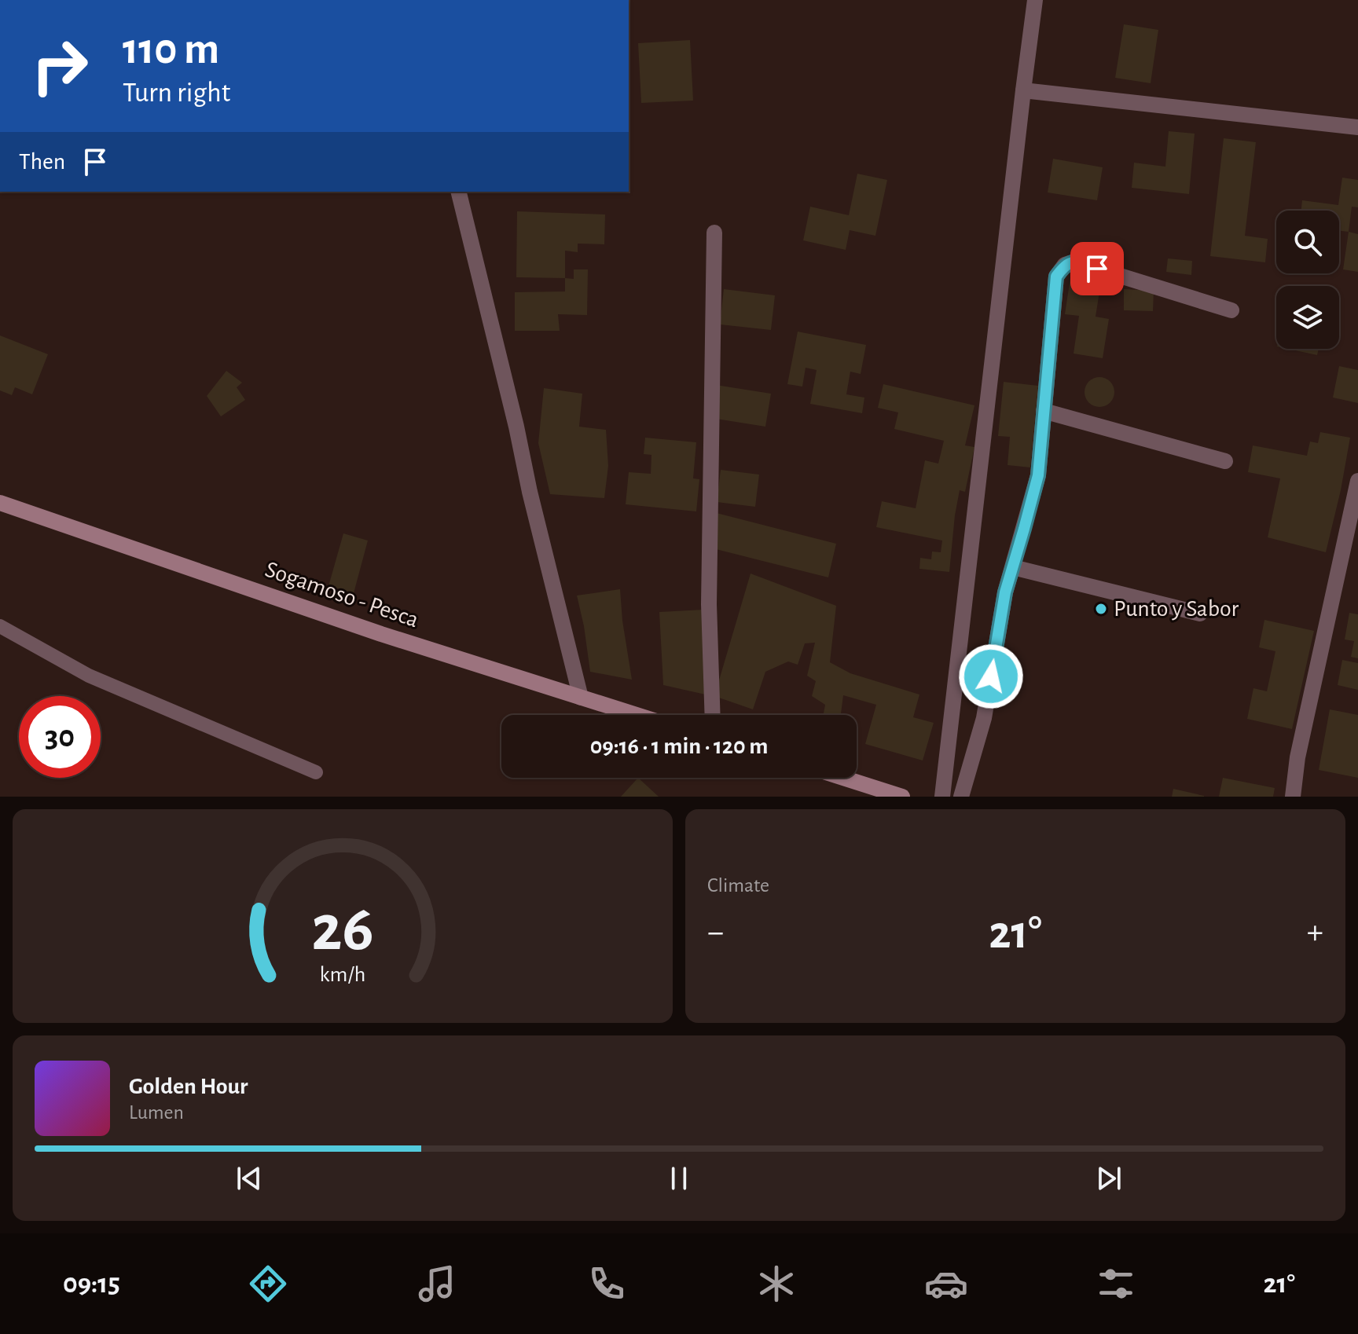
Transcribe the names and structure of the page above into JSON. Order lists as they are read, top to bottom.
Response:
{
  "streets": {
    "main road": ["Sogamoso - Pesca"]
  },
  "places": ["Punto y Sabor"],
  "page": {
    "turn": ["110 m", "Turn right"],
    "then": "Then",
    "limit": "30",
    "trip": "09:16 · 1 min · 120 m",
    "tile": "Climate",
    "heat": ["−", "21°", "+"],
    "song": ["Golden Hour", "Lumen"],
    "tabs": ["09:15", "21°"],
    "gauge": ["26", "km/h"]
  }
}
